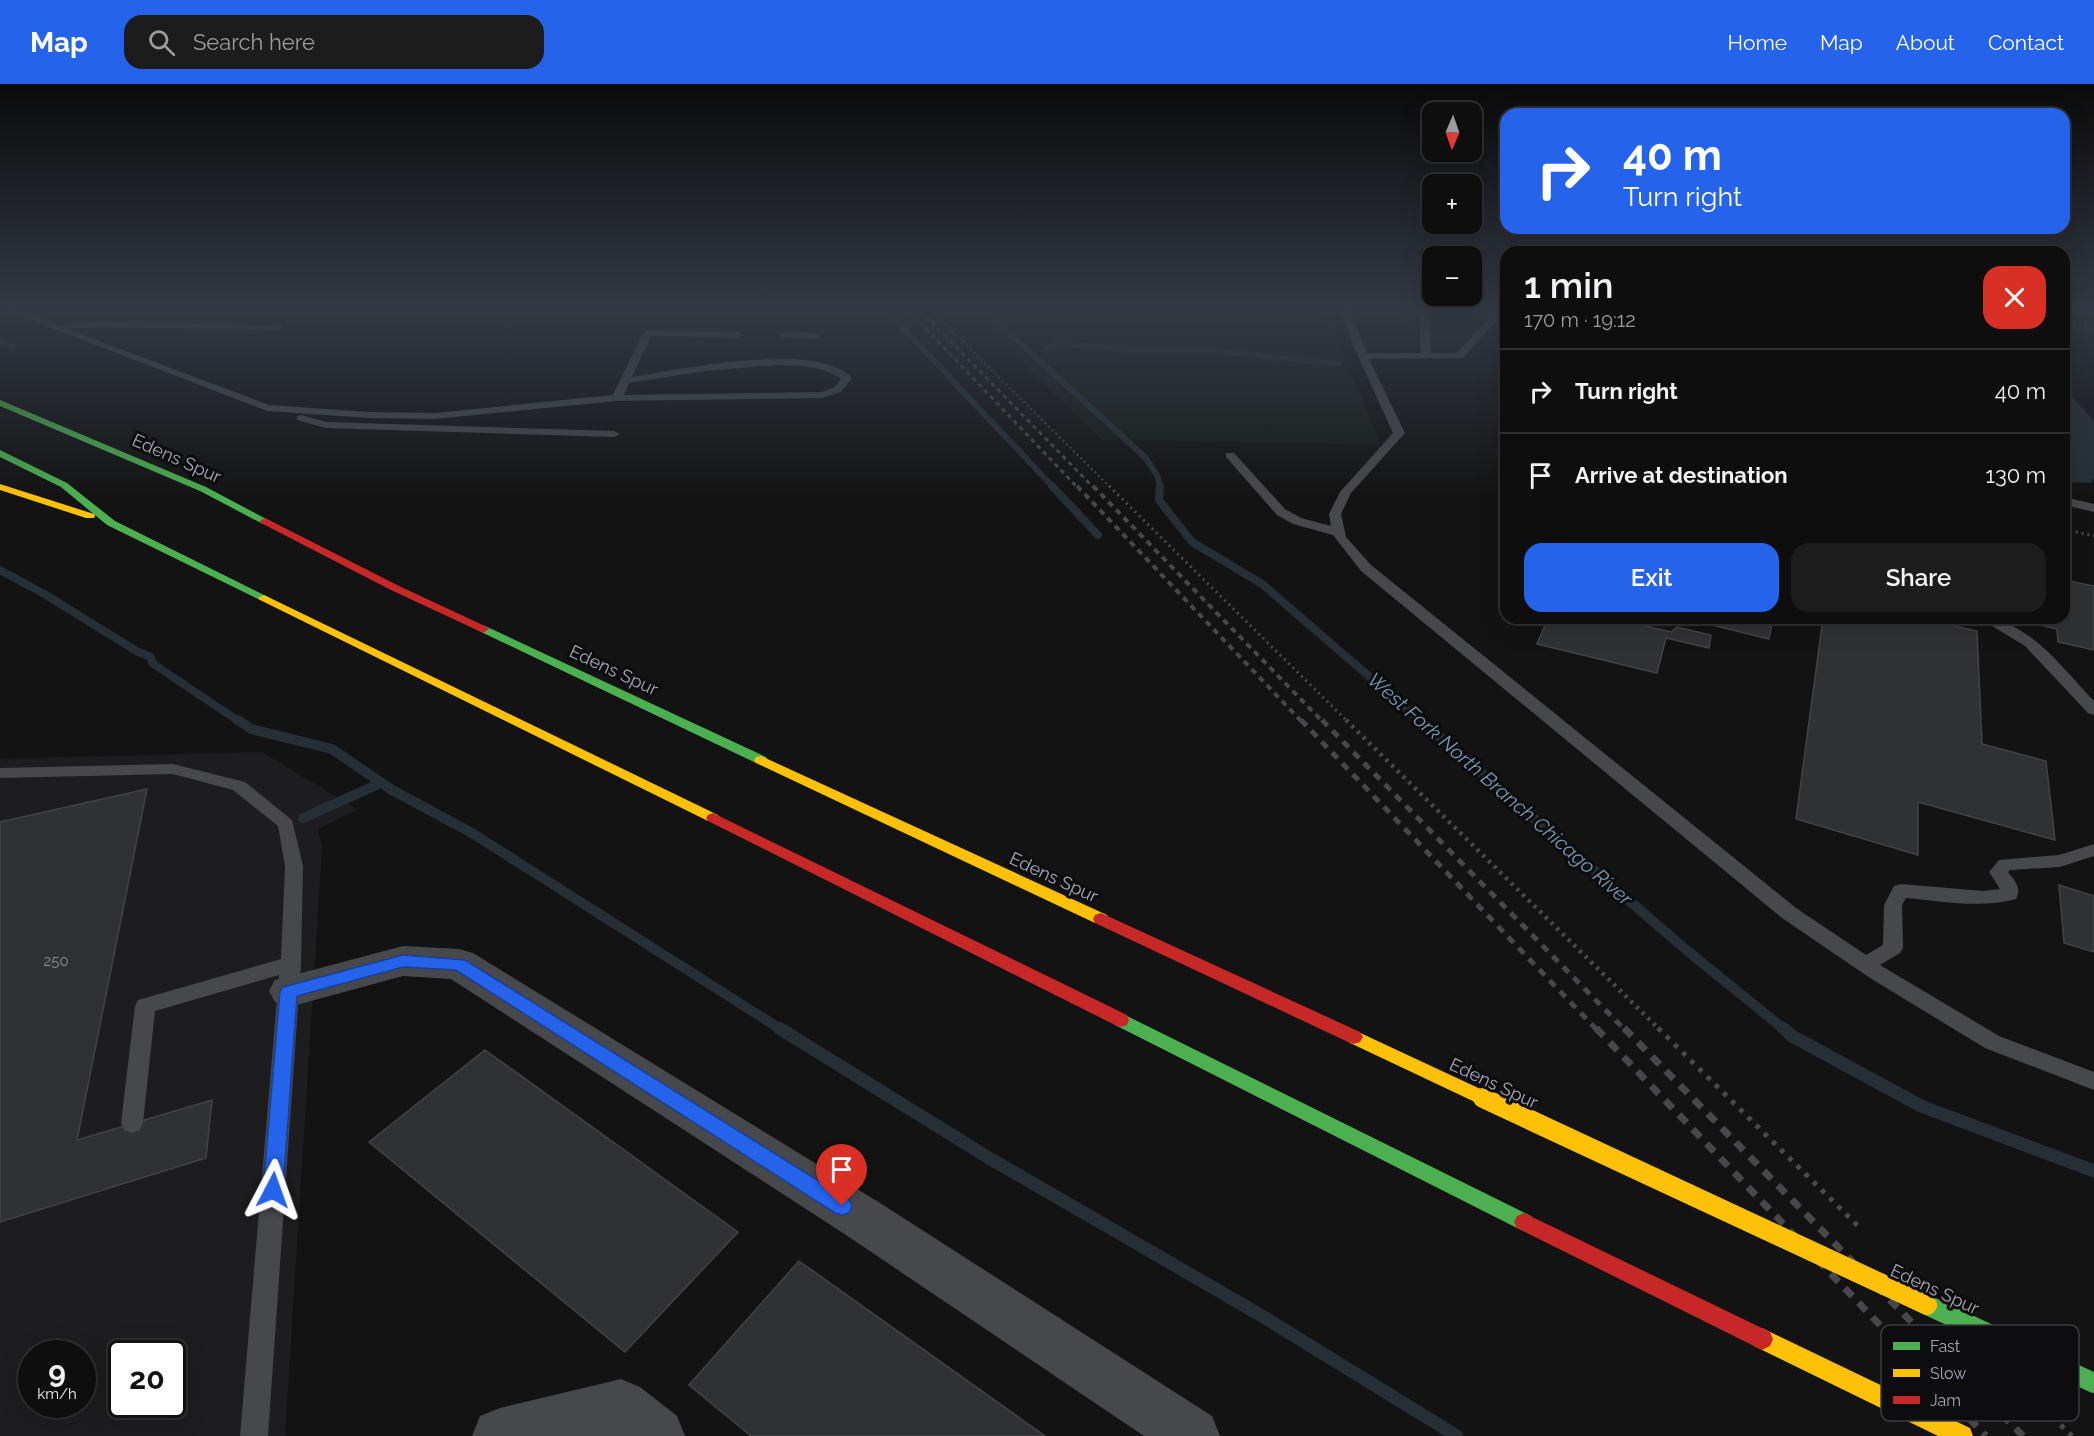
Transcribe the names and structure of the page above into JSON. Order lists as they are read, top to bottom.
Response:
{
  "streets": {
    "highway": ["Edens Spur"]
  },
  "water": ["West Fork North Branch Chicago River"],
  "house_numbers": ["250"],
  "legend": ["Fast", "Slow", "Jam"],
  "north": "bottom",
  "page": {
    "header": "Map",
    "search": "Search here",
    "nav": [
      "Home",
      "Map",
      "About",
      "Contact"
    ],
    "map_buttons": ["+", "−"],
    "turn": ["40 m", "Turn right"],
    "heading": ["1 min", "170 m · 19:12"],
    "list": [
      {
        "name": "Turn right",
        "value": "40 m"
      },
      {
        "name": "Arrive at destination",
        "value": "130 m"
      }
    ],
    "buttons": ["Exit", "Share"],
    "speed": "9 km/h",
    "limit": "20"
  }
}
